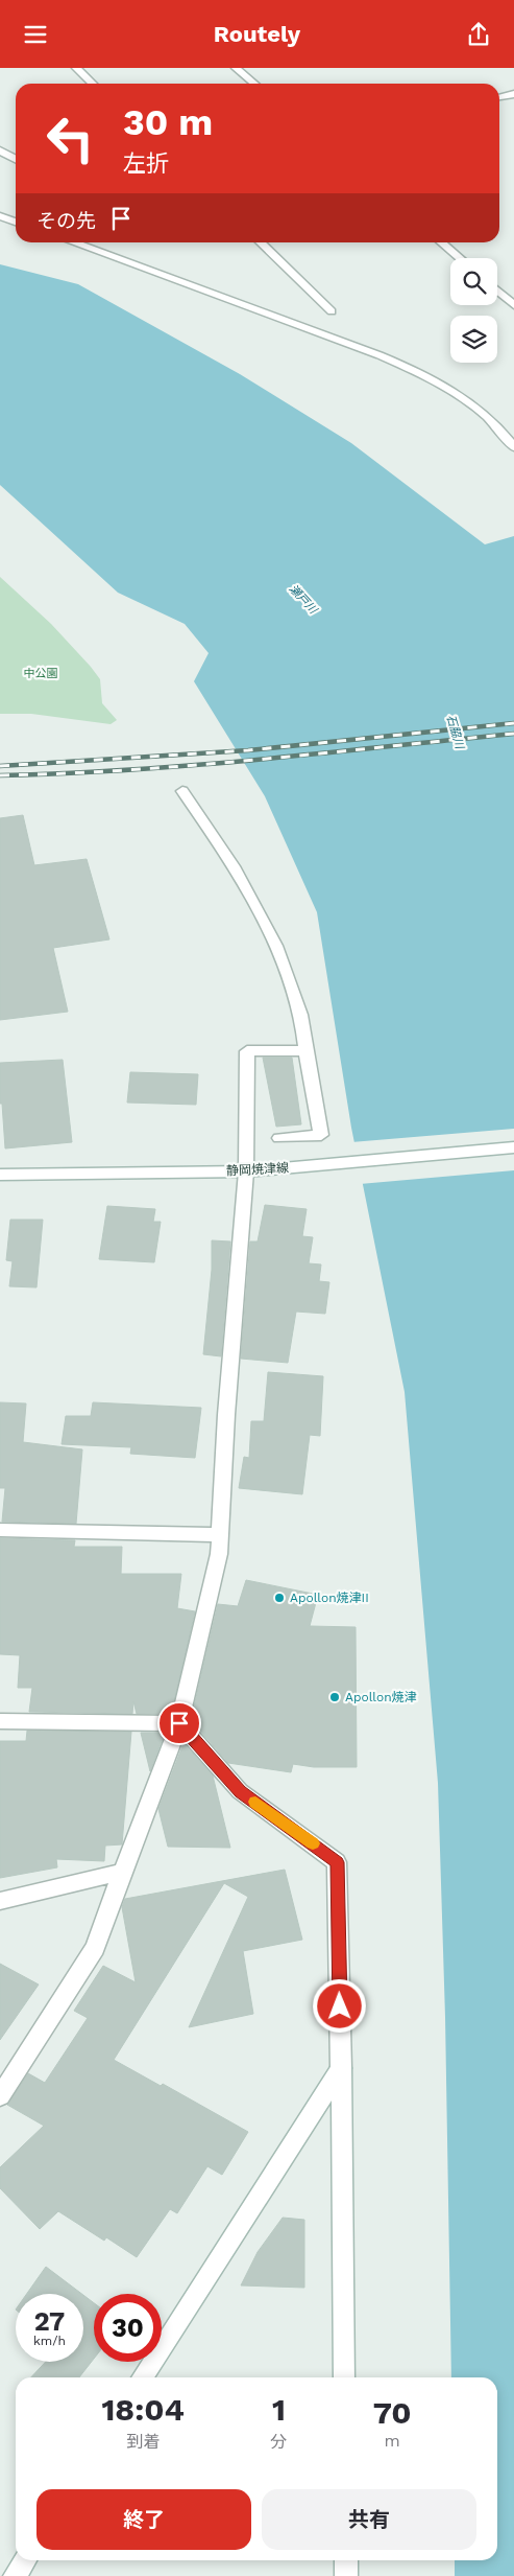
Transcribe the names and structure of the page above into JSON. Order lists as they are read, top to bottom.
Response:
{
  "streets": {
    "street": ["静岡焼津線"]
  },
  "water": ["瀬戸川", "石脇川"],
  "parks": ["中公園"],
  "places": ["Apollon焼津II", "Apollon焼津"],
  "page": {
    "header": "Routely",
    "turn": ["30 m", "左折"],
    "then": "その先",
    "speed": "27 km/h",
    "limit": "30",
    "eta": [
      "18:04",
      "到着",
      "1",
      "分",
      "70",
      "m"
    ],
    "buttons": ["終了", "共有"]
  }
}
